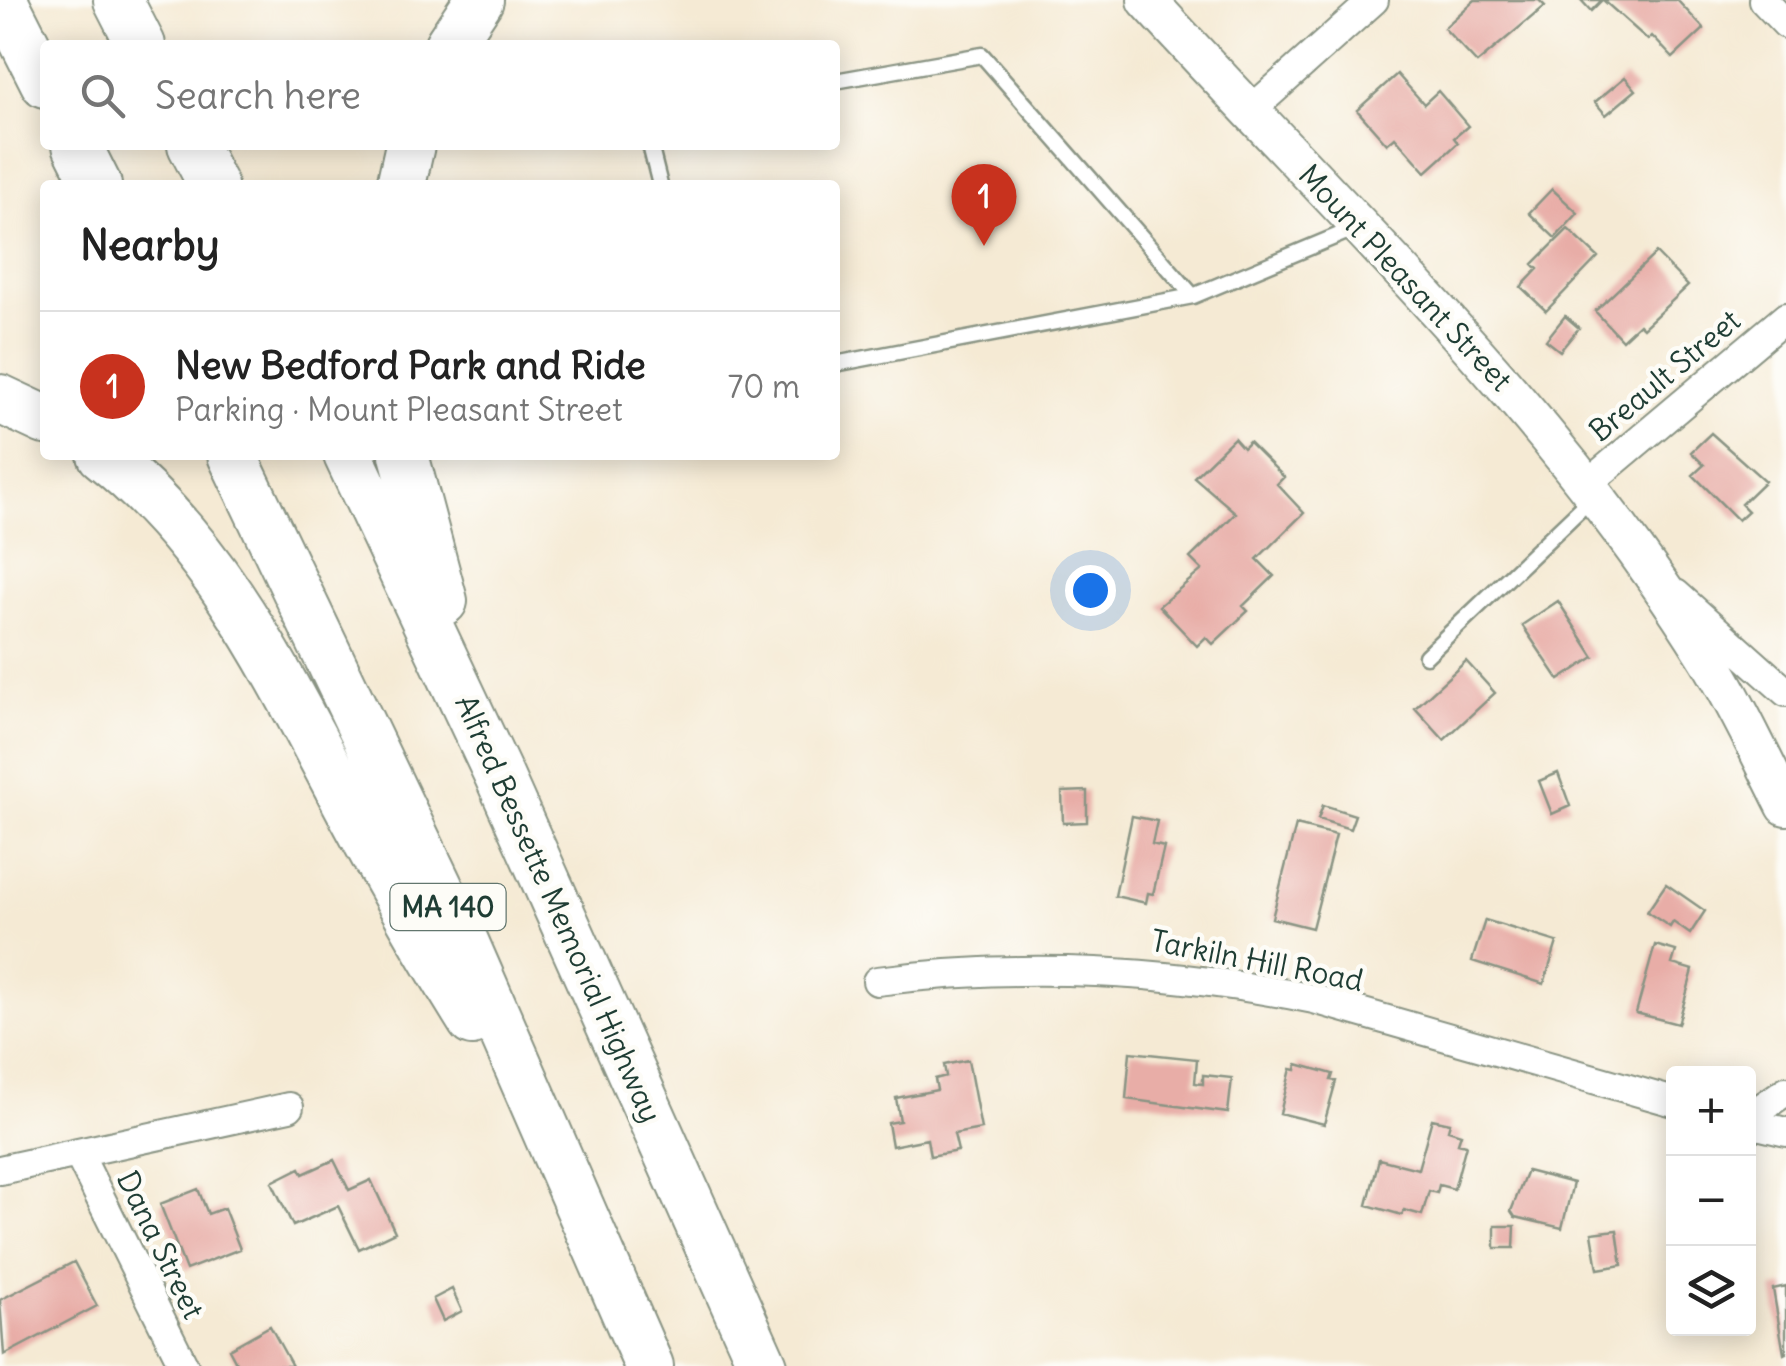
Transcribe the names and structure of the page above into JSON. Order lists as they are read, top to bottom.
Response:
{
  "streets": {
    "highway": ["MA 140", "Alfred Bessette Memorial Highway"],
    "main road": ["Mount Pleasant Street"],
    "street": ["Breault Street", "Tarkiln Hill Road", "Dana Street"]
  },
  "crossings": [
    ["Mount Pleasant Street", "Breault Street"]
  ],
  "page": {
    "search": "Search here",
    "pins": "1",
    "heading": "Nearby",
    "list": [
      {
        "mark": "1",
        "name": "New Bedford Park and Ride",
        "note": "Parking · Mount Pleasant Street",
        "value": "70 m"
      }
    ],
    "map_buttons": ["+", "−"]
  }
}
